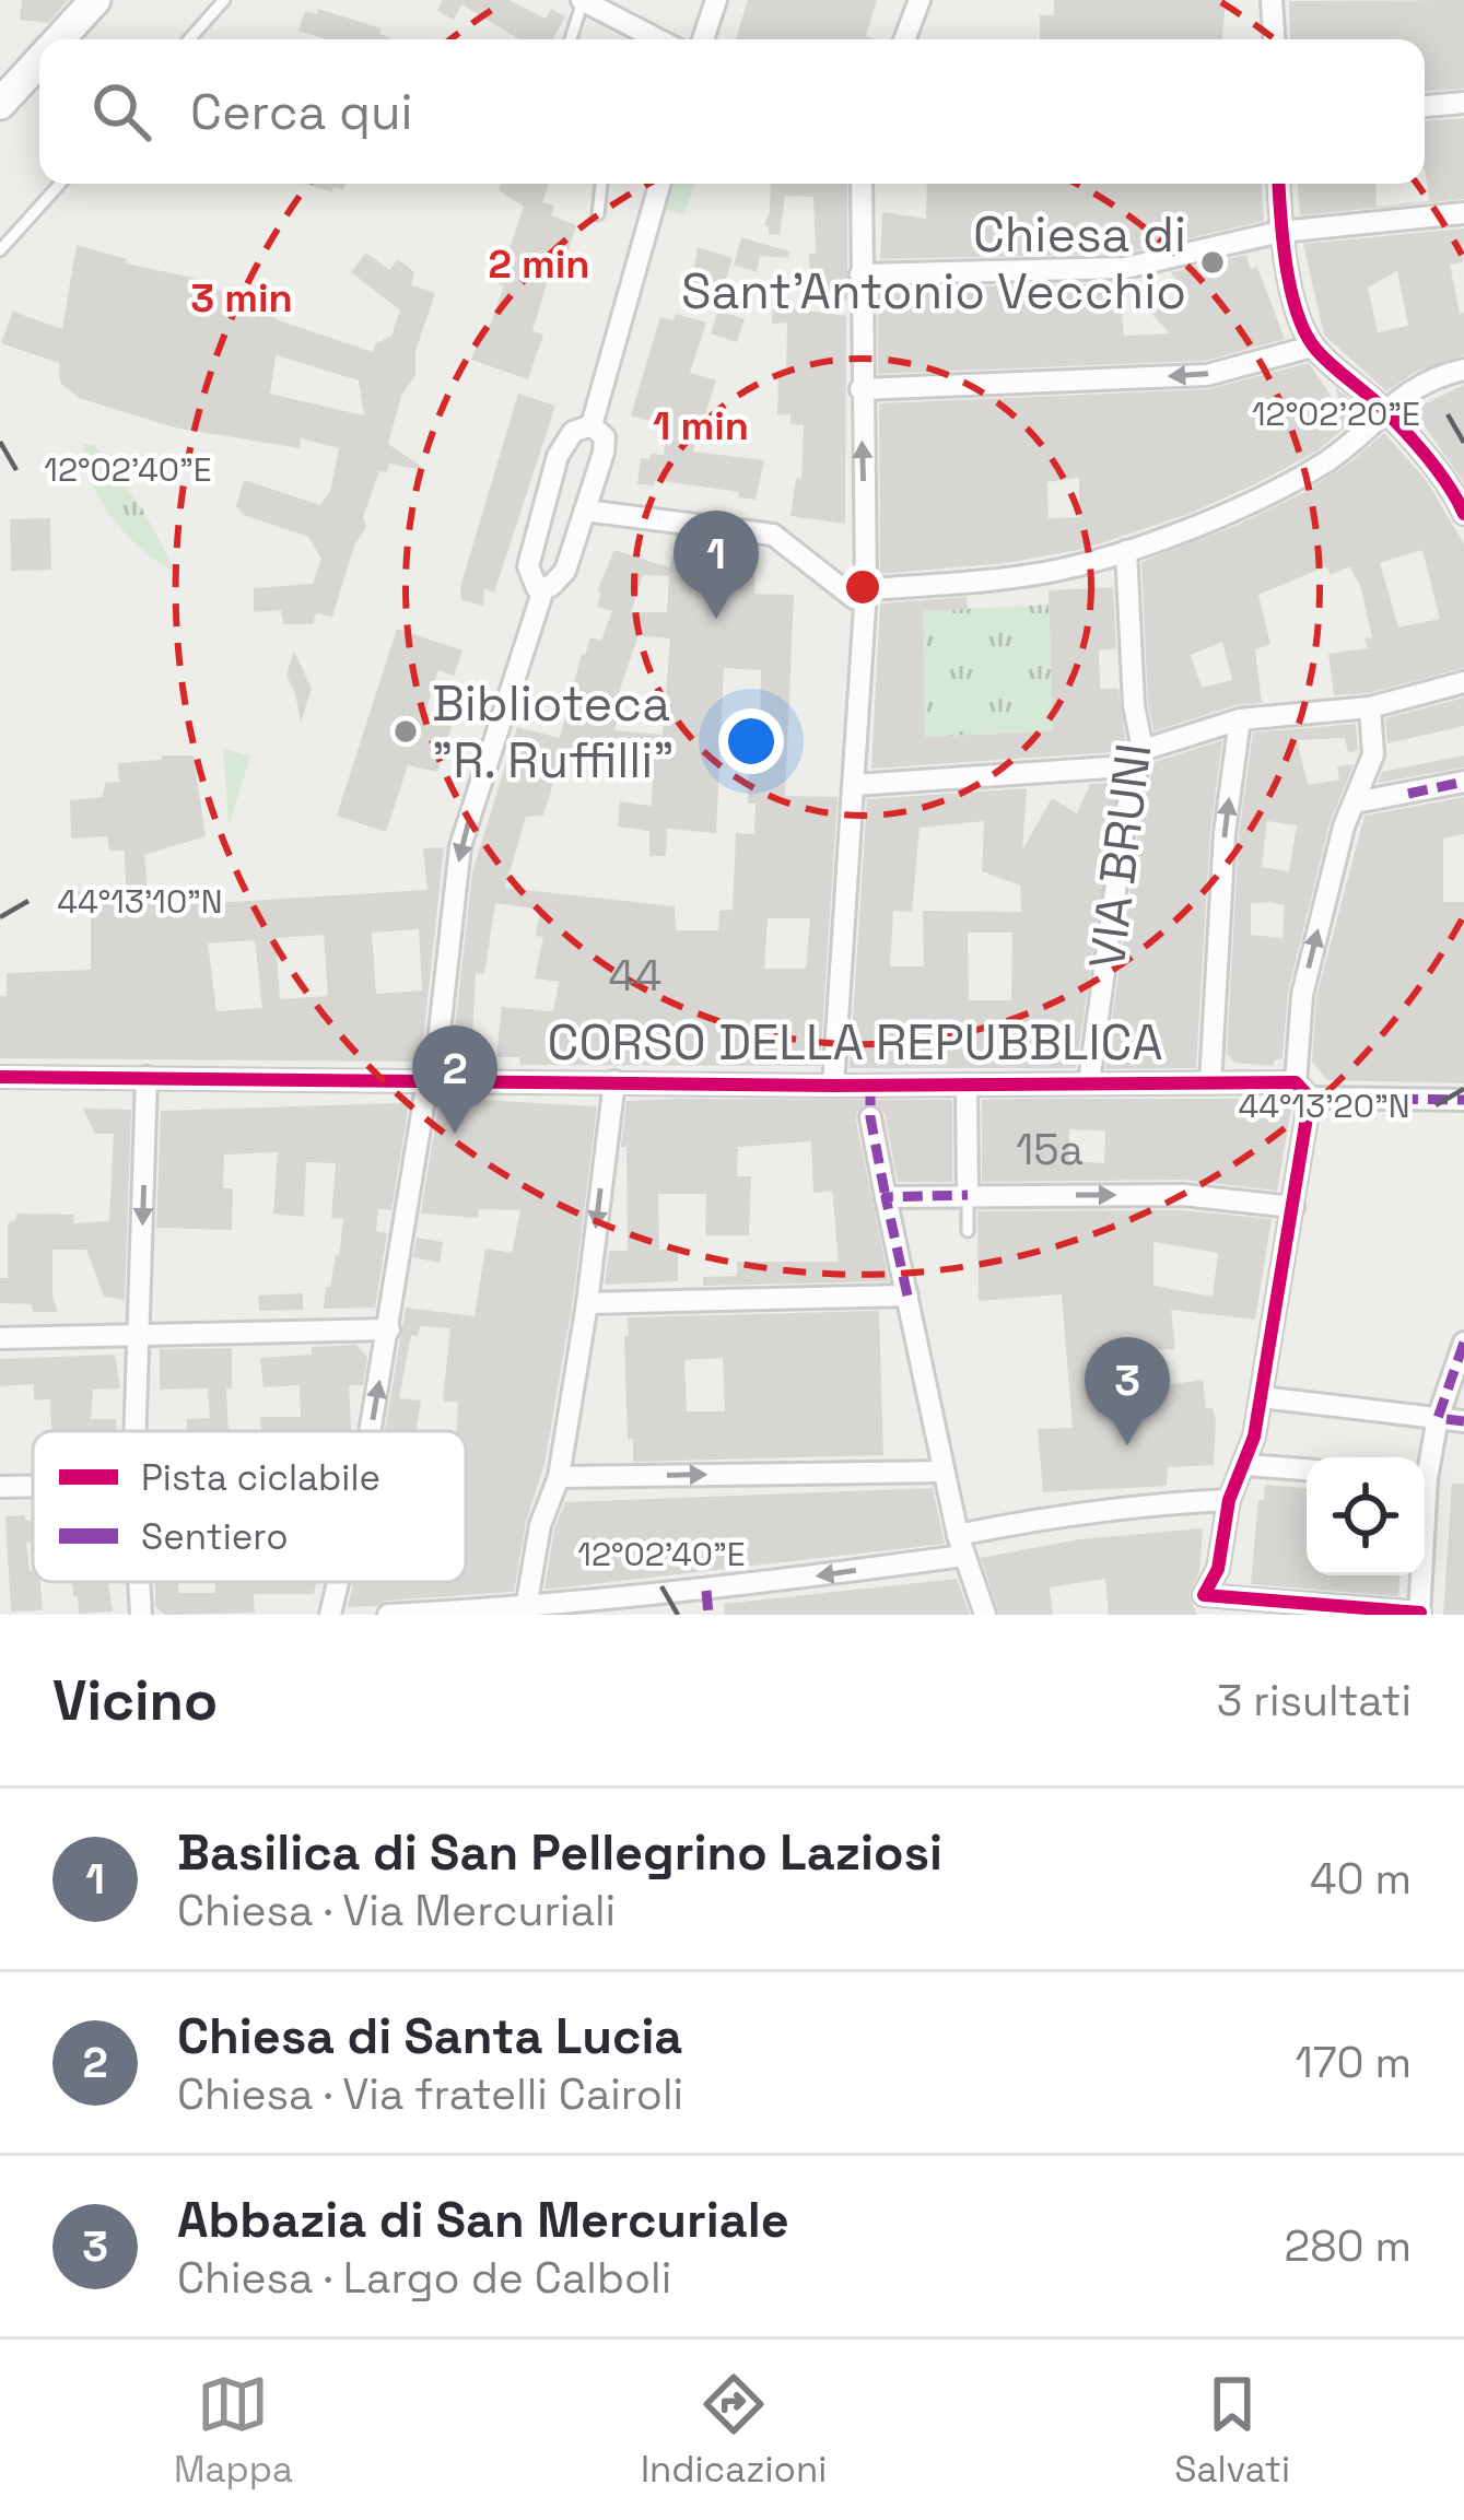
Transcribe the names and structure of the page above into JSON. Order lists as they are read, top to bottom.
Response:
{
  "streets": {
    "street": ["VIA BRUNI", "CORSO DELLA REPUBBLICA"]
  },
  "crossings": [
    ["VIA BRUNI", "CORSO DELLA REPUBBLICA"]
  ],
  "places": ["Chiesa di Sant'Antonio Vecchio", "Biblioteca \"R. Ruffilli\""],
  "house_numbers": ["44", "15a"],
  "legend": ["Pista ciclabile", "Sentiero"],
  "page": {
    "search": "Cerca qui",
    "pins": ["1", "2", "3"],
    "heading": ["Vicino", "3 risultati"],
    "list": [
      {
        "mark": "1",
        "name": "Basilica di San Pellegrino Laziosi",
        "note": "Chiesa · Via Mercuriali",
        "value": "40 m"
      },
      {
        "mark": "2",
        "name": "Chiesa di Santa Lucia",
        "note": "Chiesa · Via fratelli Cairoli",
        "value": "170 m"
      },
      {
        "mark": "3",
        "name": "Abbazia di San Mercuriale",
        "note": "Chiesa · Largo de Calboli",
        "value": "280 m"
      }
    ],
    "nav": ["Mappa", "Indicazioni", "Salvati"]
  },
  "coordinates": [
    "12°02'20\"E",
    "12°02'40\"E",
    "44°13'10\"N",
    "44°13'20\"N"
  ],
  "rings": ["2 min", "3 min", "1 min"]
}
